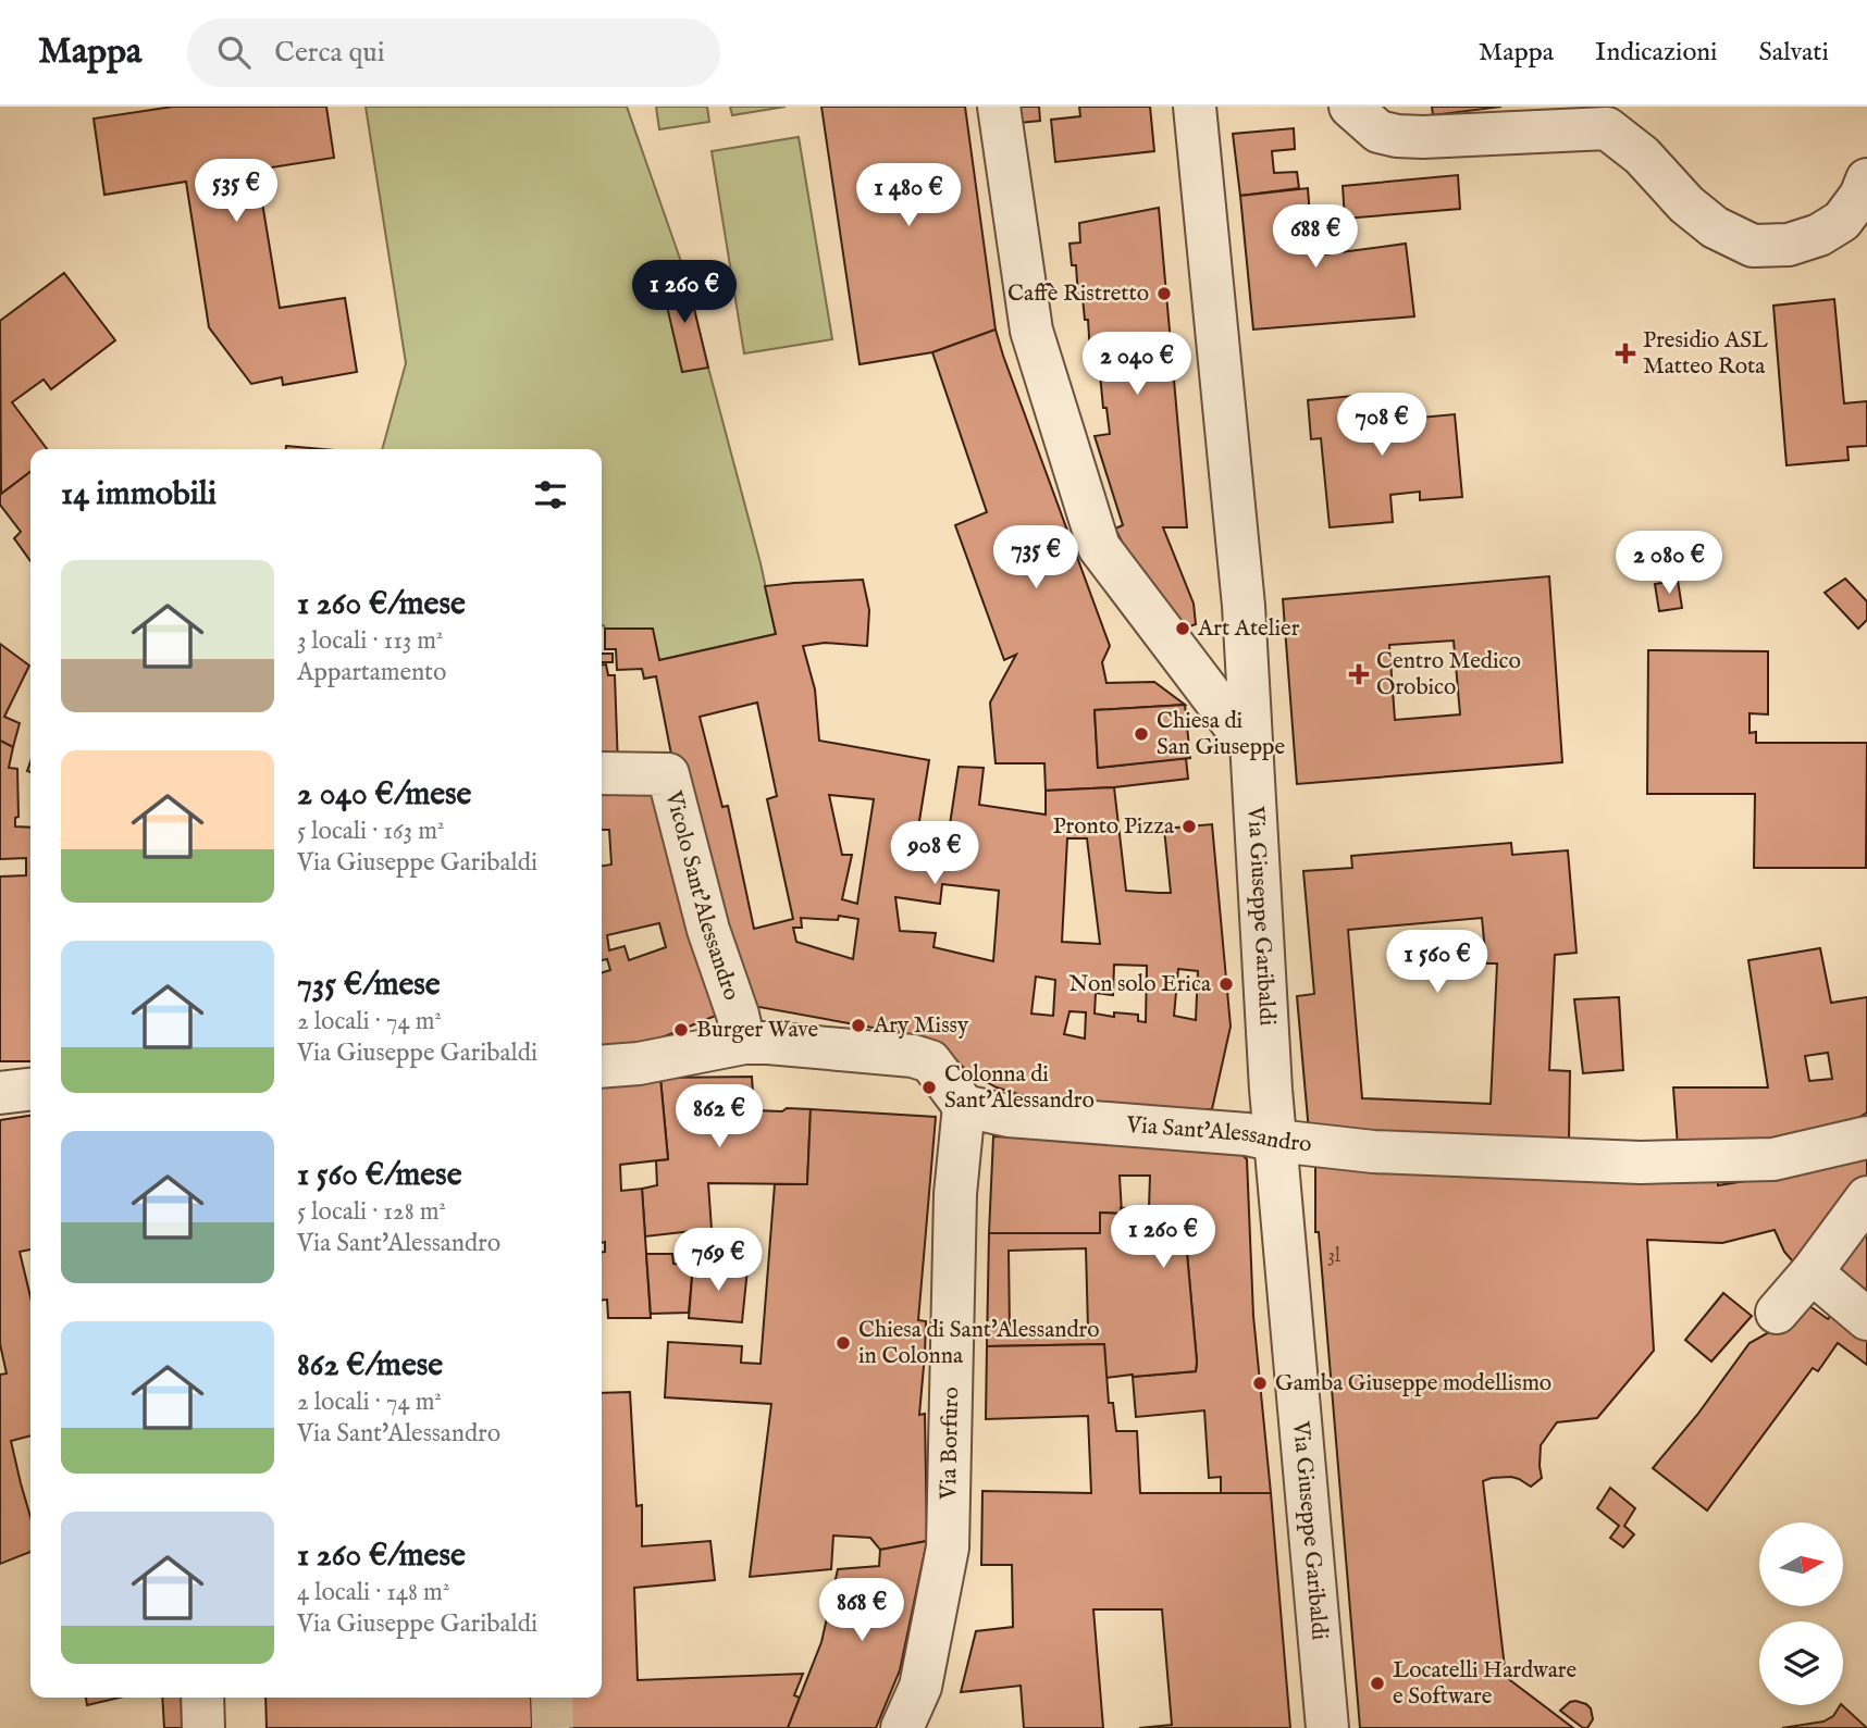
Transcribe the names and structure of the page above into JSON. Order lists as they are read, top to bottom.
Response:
{
  "streets": {
    "street": [
      "Vicolo Sant'Alessandro",
      "Via Giuseppe Garibaldi",
      "Via Sant'Alessandro",
      "Via Borfuro"
    ]
  },
  "crossings": [
    ["Via Giuseppe Garibaldi", "Via Sant'Alessandro"],
    ["Via Sant'Alessandro", "Via Borfuro"]
  ],
  "places": {
    "other": [
      "Caffè Ristretto",
      "Art Atelier",
      "Chiesa di San Giuseppe",
      "Pronto Pizza",
      "Non solo Erica",
      "Ary Missy",
      "Burger Wave",
      "Colonna di Sant'Alessandro",
      "Chiesa di Sant'Alessandro in Colonna",
      "Gamba Giuseppe modellismo",
      "Locatelli Hardware e Software"
    ],
    "health": ["Presidio ASL Matteo Rota", "Centro Medico Orobico"]
  },
  "house_numbers": ["3l"],
  "north": "right",
  "page": {
    "header": "Mappa",
    "search": "Cerca qui",
    "nav": ["Mappa", "Indicazioni", "Salvati"],
    "price": [
      "535 €",
      "1 480 €",
      "688 €",
      "1 260 €",
      "2 040 €",
      "708 €",
      "735 €",
      "2 080 €",
      "908 €",
      "1 560 €",
      "862 €",
      "1 260 €",
      "769 €",
      "868 €"
    ],
    "heading": "14 immobili",
    "list": [
      {
        "name": "1 260 €/mese",
        "note": "3 locali · 113 m² · Appartamento"
      },
      {
        "name": "2 040 €/mese",
        "note": "5 locali · 163 m² · Via Giuseppe Garibaldi"
      },
      {
        "name": "735 €/mese",
        "note": "2 locali · 74 m² · Via Giuseppe Garibaldi"
      },
      {
        "name": "1 560 €/mese",
        "note": "5 locali · 128 m² · Via Sant'Alessandro"
      },
      {
        "name": "862 €/mese",
        "note": "2 locali · 74 m² · Via Sant'Alessandro"
      },
      {
        "name": "1 260 €/mese",
        "note": "4 locali · 148 m² · Via Giuseppe Garibaldi"
      }
    ]
  }
}
